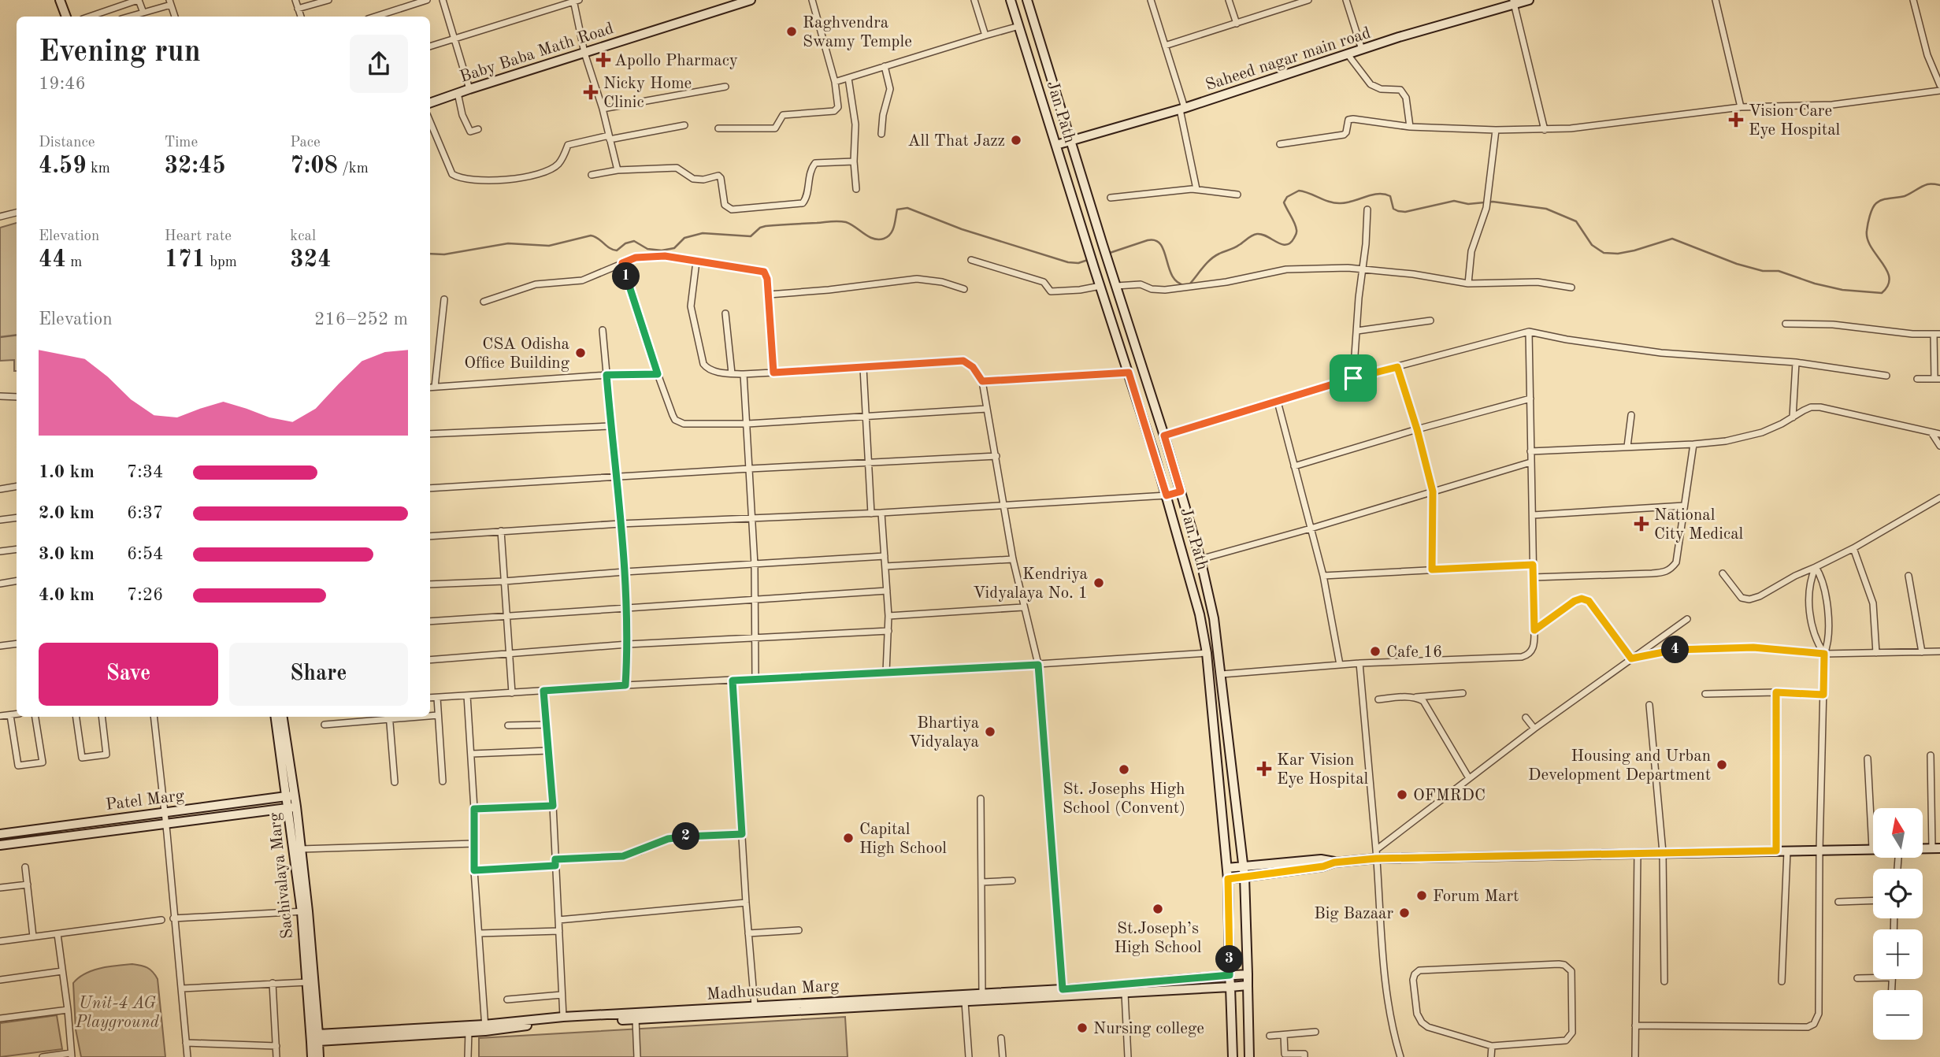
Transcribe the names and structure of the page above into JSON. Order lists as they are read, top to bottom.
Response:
{
  "streets": {
    "main road": [
      "Baby Baba Math Road",
      "Saheed nagar main road",
      "Jan Path",
      "Patel Marg",
      "Sachivalaya Marg",
      "Madhusudan Marg"
    ]
  },
  "crossings": [
    ["Saheed nagar main road", "Jan Path"],
    ["Jan Path", "Madhusudan Marg"],
    ["Patel Marg", "Sachivalaya Marg"],
    ["Sachivalaya Marg", "Madhusudan Marg"]
  ],
  "parks": ["Unit-4 AG Playground"],
  "places": {
    "other": [
      "Raghvendra Swamy Temple",
      "All That Jazz",
      "CSA Odisha Office Building",
      "Kendriya Vidyalaya No. 1",
      "Cafe 16",
      "Bhartiya Vidyalaya",
      "Housing and Urban Development Department",
      "St. Josephs High School (Convent)",
      "OFMRDC",
      "Capital High School",
      "Forum Mart",
      "St.Joseph’s High School",
      "Big Bazaar",
      "Nursing college"
    ],
    "health": [
      "Apollo Pharmacy",
      "Nicky Home Clinic",
      "Vision Care Eye Hospital",
      "National City Medical",
      "Kar Vision Eye Hospital"
    ]
  },
  "north": "top",
  "page": {
    "heading": ["Evening run", "19:46"],
    "stats": [
      ["Distance", "4.59 km"],
      ["Time", "32:45"],
      ["Pace", "7:08 /km"],
      ["Elevation", "44 m"],
      ["Heart rate", "171 bpm"],
      ["kcal", "324"]
    ],
    "pins": [
      "1",
      "4",
      "2",
      "3"
    ],
    "chart": ["Elevation", "216–252 m"],
    "list": [
      {
        "name": "1.0 km",
        "note": "7:34"
      },
      {
        "name": "2.0 km",
        "note": "6:37"
      },
      {
        "name": "3.0 km",
        "note": "6:54"
      },
      {
        "name": "4.0 km",
        "note": "7:26"
      }
    ],
    "buttons": ["Save", "Share"],
    "map_buttons": ["+", "−"]
  }
}
